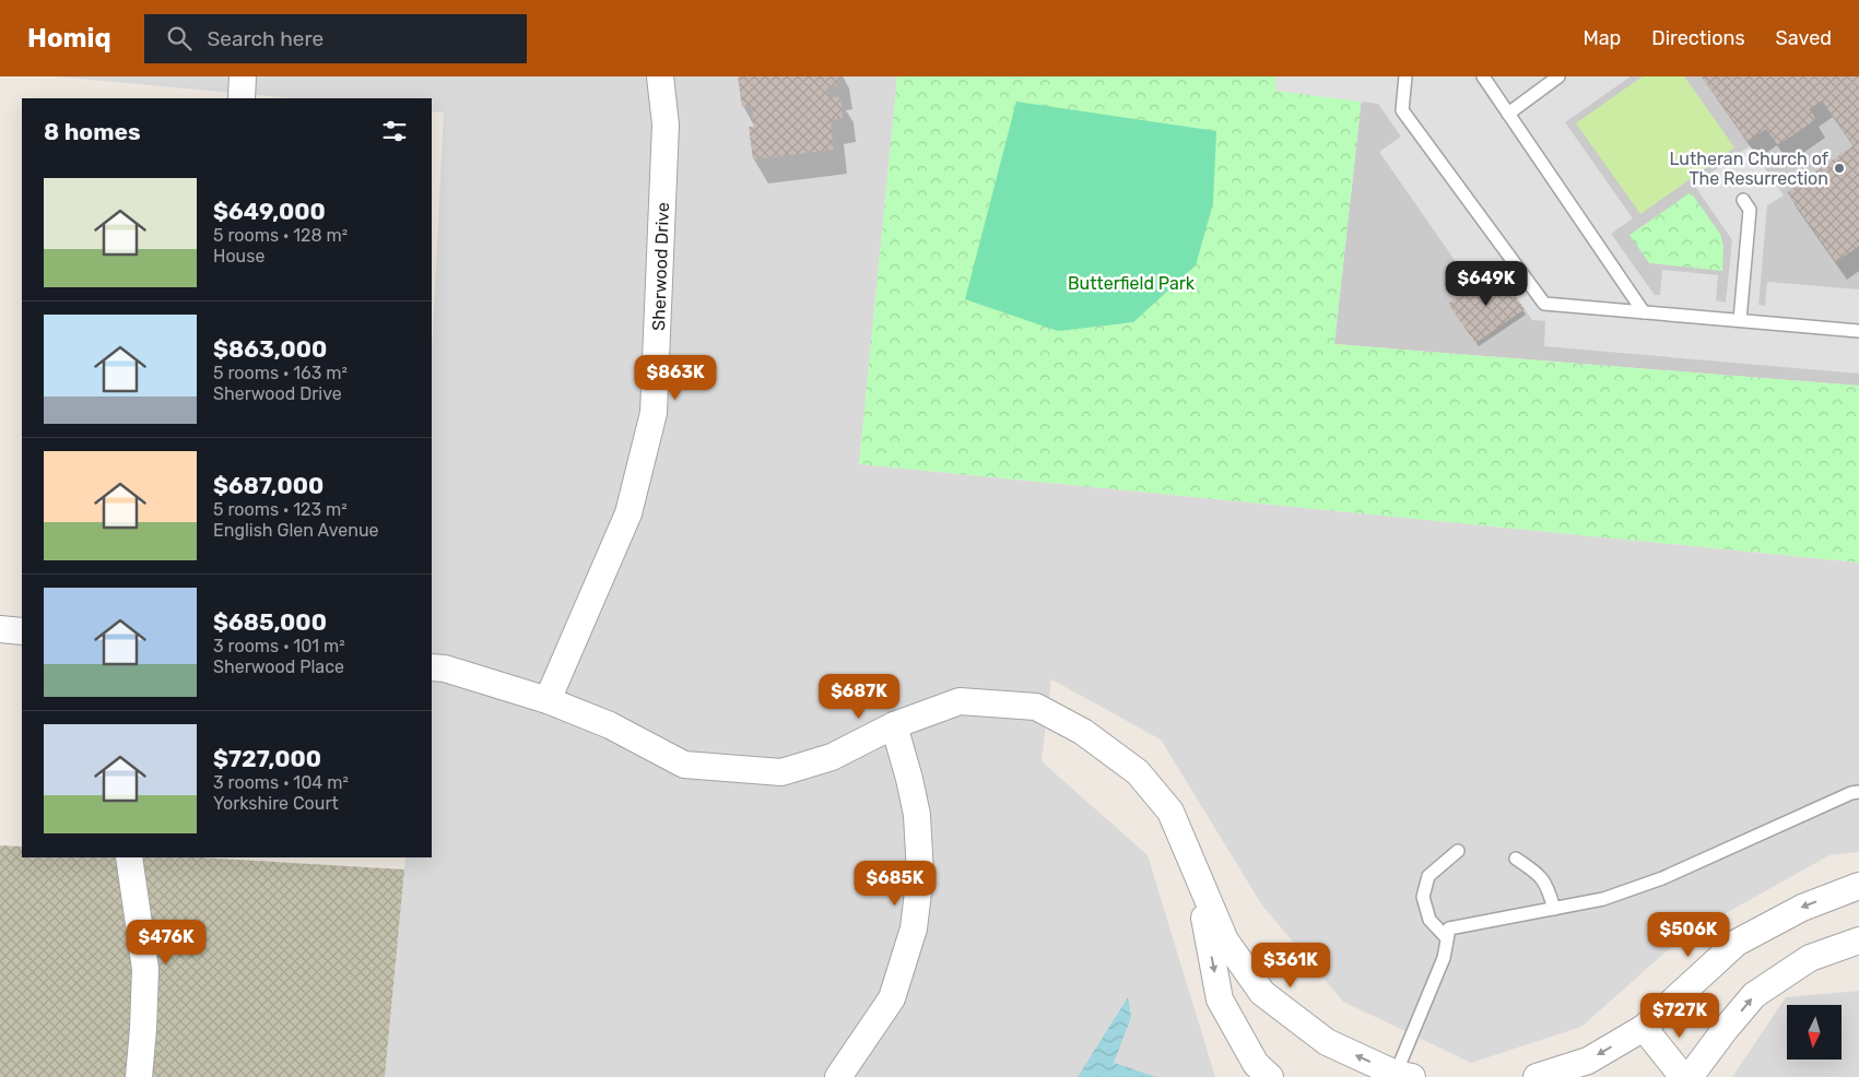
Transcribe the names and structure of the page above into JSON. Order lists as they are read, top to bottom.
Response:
{
  "streets": {
    "street": ["Sherwood Drive"]
  },
  "parks": ["Butterfield Park"],
  "places": ["Lutheran Church of The Resurrection"],
  "north": "bottom",
  "page": {
    "header": "Homiq",
    "search": "Search here",
    "nav": ["Map", "Directions", "Saved"],
    "heading": "8 homes",
    "list": [
      {
        "name": "$649,000",
        "note": "5 rooms · 128 m² · House"
      },
      {
        "name": "$863,000",
        "note": "5 rooms · 163 m² · Sherwood Drive"
      },
      {
        "name": "$687,000",
        "note": "5 rooms · 123 m² · English Glen Avenue"
      },
      {
        "name": "$685,000",
        "note": "3 rooms · 101 m² · Sherwood Place"
      },
      {
        "name": "$727,000",
        "note": "3 rooms · 104 m² · Yorkshire Court"
      }
    ],
    "price": [
      "$649K",
      "$863K",
      "$687K",
      "$685K",
      "$506K",
      "$476K",
      "$361K",
      "$727K"
    ]
  }
}
